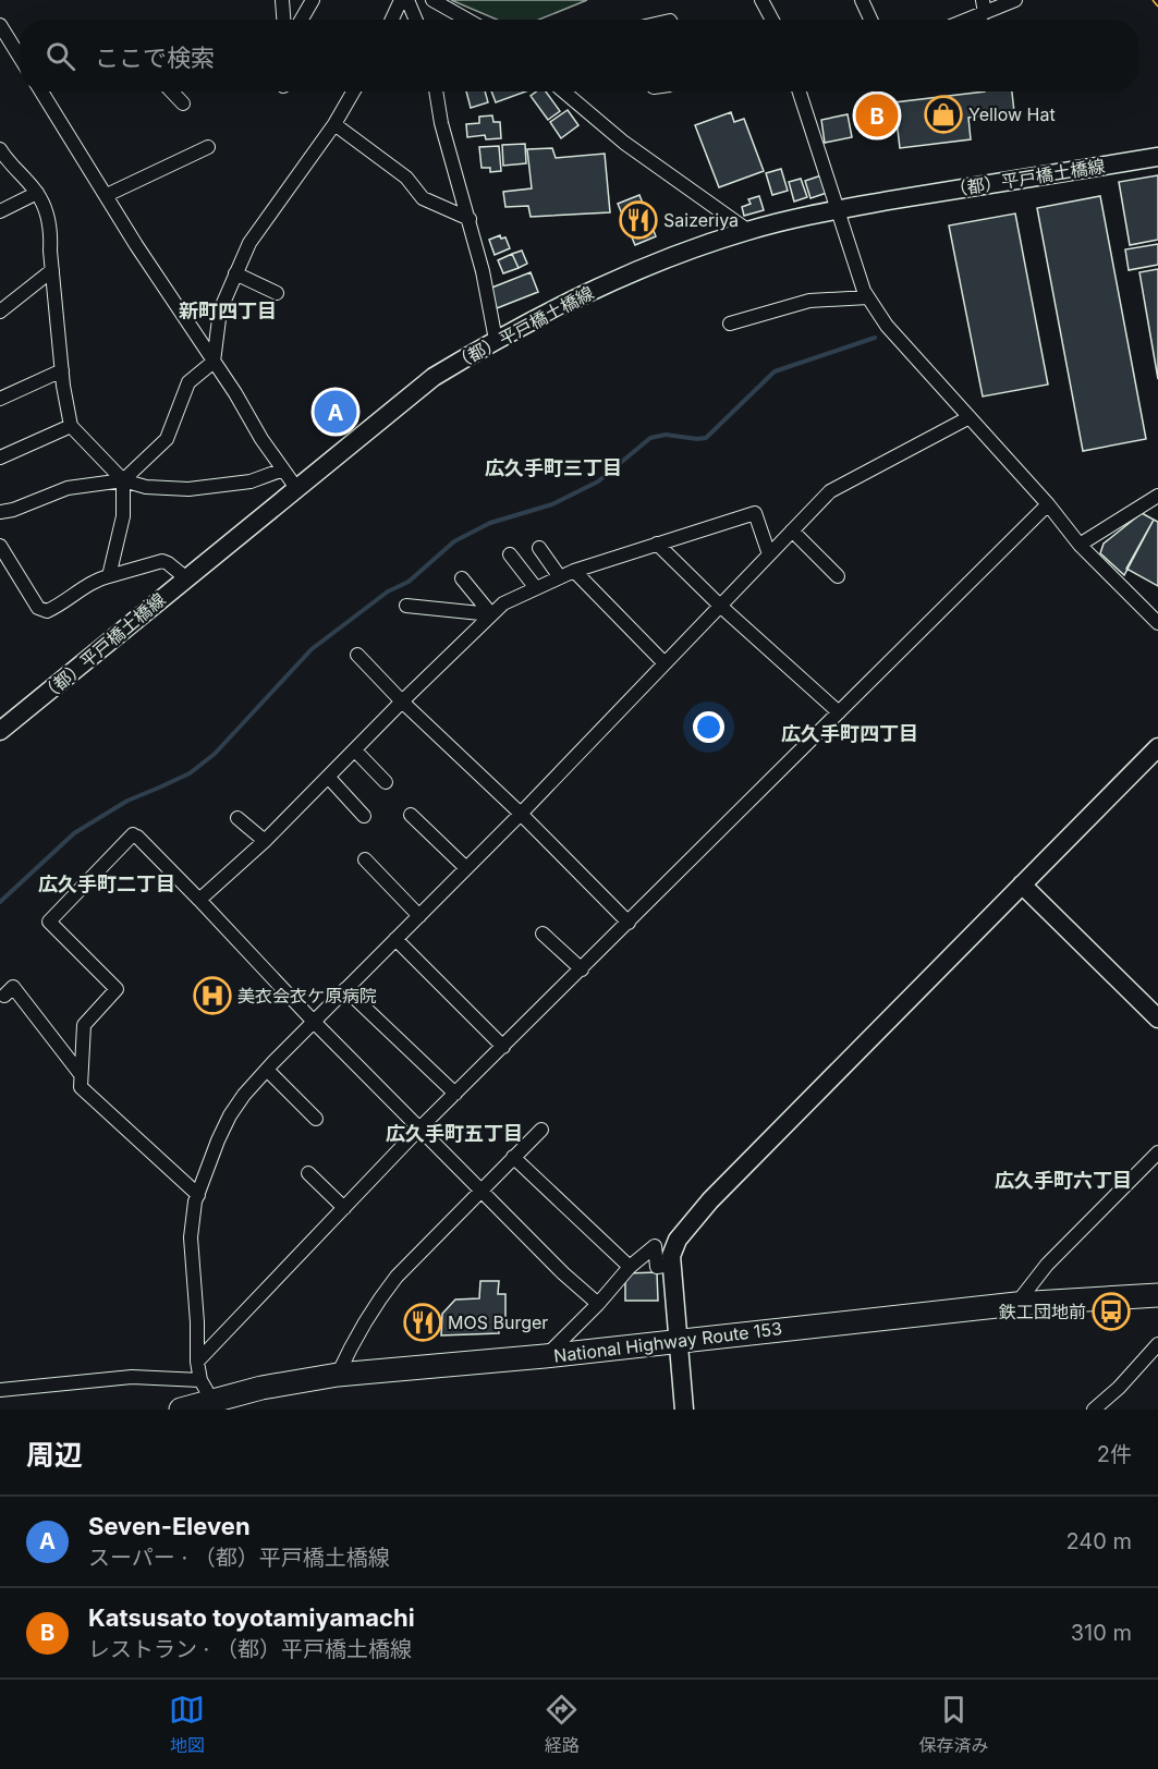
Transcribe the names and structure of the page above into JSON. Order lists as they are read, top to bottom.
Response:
{
  "streets": {
    "highway": ["National Highway Route 153"],
    "street": ["（都）平戸橋土橋線"]
  },
  "districts": [
    "新町四丁目",
    "広久手町三丁目",
    "広久手町四丁目",
    "広久手町二丁目",
    "広久手町五丁目",
    "広久手町六丁目"
  ],
  "places": {
    "shop": ["Yellow Hat"],
    "restaurant": ["Saizeriya", "MOS Burger"],
    "hospital": ["美衣会衣ケ原病院"],
    "bus stop": ["鉄工団地前"]
  },
  "page": {
    "search": "ここで検索",
    "pins": ["B", "A"],
    "heading": ["周辺", "2件"],
    "list": [
      {
        "mark": "A",
        "name": "Seven-Eleven",
        "note": "スーパー · （都）平戸橋土橋線",
        "value": "240 m"
      },
      {
        "mark": "B",
        "name": "Katsusato toyotamiyamachi",
        "note": "レストラン · （都）平戸橋土橋線",
        "value": "310 m"
      }
    ],
    "nav": ["地図", "経路", "保存済み"]
  }
}
